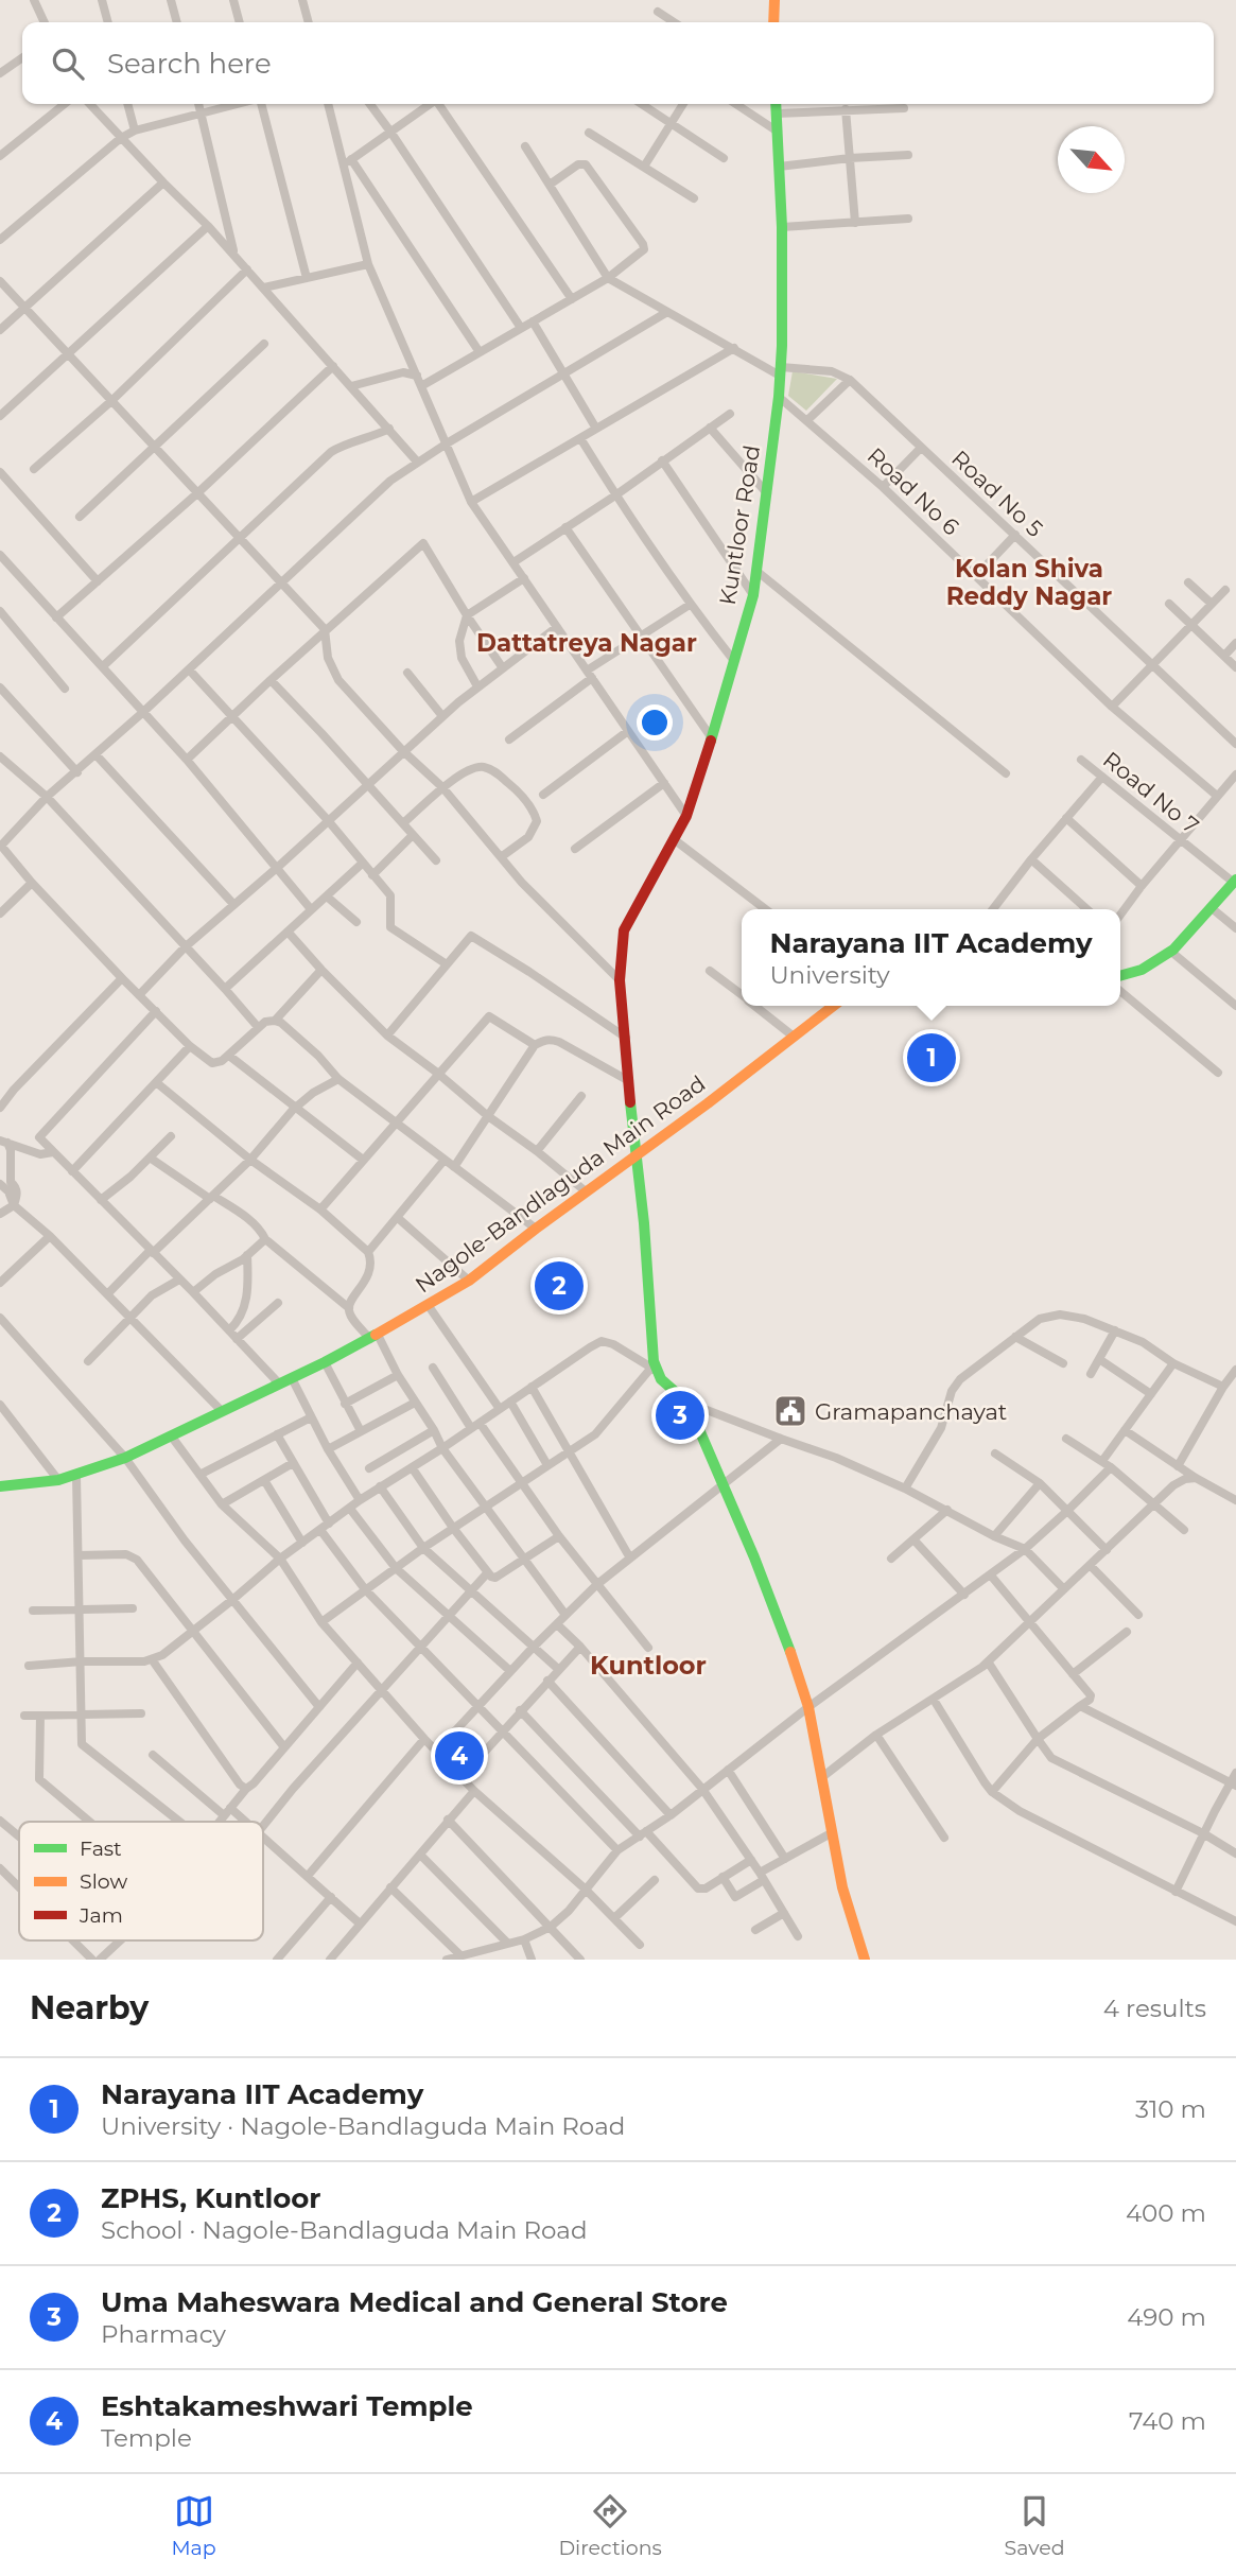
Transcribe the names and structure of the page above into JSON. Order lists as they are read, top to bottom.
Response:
{
  "streets": {
    "street": [
      "Road No 6",
      "Road No 5",
      "Kuntloor Road",
      "Road No 7",
      "Nagole-Bandlaguda Main Road"
    ]
  },
  "crossings": [
    ["Road No 6", "Kuntloor Road"],
    ["Road No 5", "Kuntloor Road"],
    ["Kuntloor Road", "Nagole-Bandlaguda Main Road"]
  ],
  "districts": ["Kolan Shiva Reddy Nagar", "Dattatreya Nagar", "Kuntloor"],
  "places": {
    "public building": ["Gramapanchayat"]
  },
  "legend": ["Fast", "Slow", "Jam"],
  "north": "bottom right",
  "page": {
    "search": "Search here",
    "popup": ["Narayana IIT Academy", "University"],
    "pins": [
      "1",
      "2",
      "3",
      "4"
    ],
    "heading": ["Nearby", "4 results"],
    "list": [
      {
        "mark": "1",
        "name": "Narayana IIT Academy",
        "note": "University · Nagole-Bandlaguda Main Road",
        "value": "310 m"
      },
      {
        "mark": "2",
        "name": "ZPHS, Kuntloor",
        "note": "School · Nagole-Bandlaguda Main Road",
        "value": "400 m"
      },
      {
        "mark": "3",
        "name": "Uma Maheswara Medical and General Store",
        "note": "Pharmacy",
        "value": "490 m"
      },
      {
        "mark": "4",
        "name": "Eshtakameshwari Temple",
        "note": "Temple",
        "value": "740 m"
      }
    ],
    "nav": ["Map", "Directions", "Saved"]
  }
}
